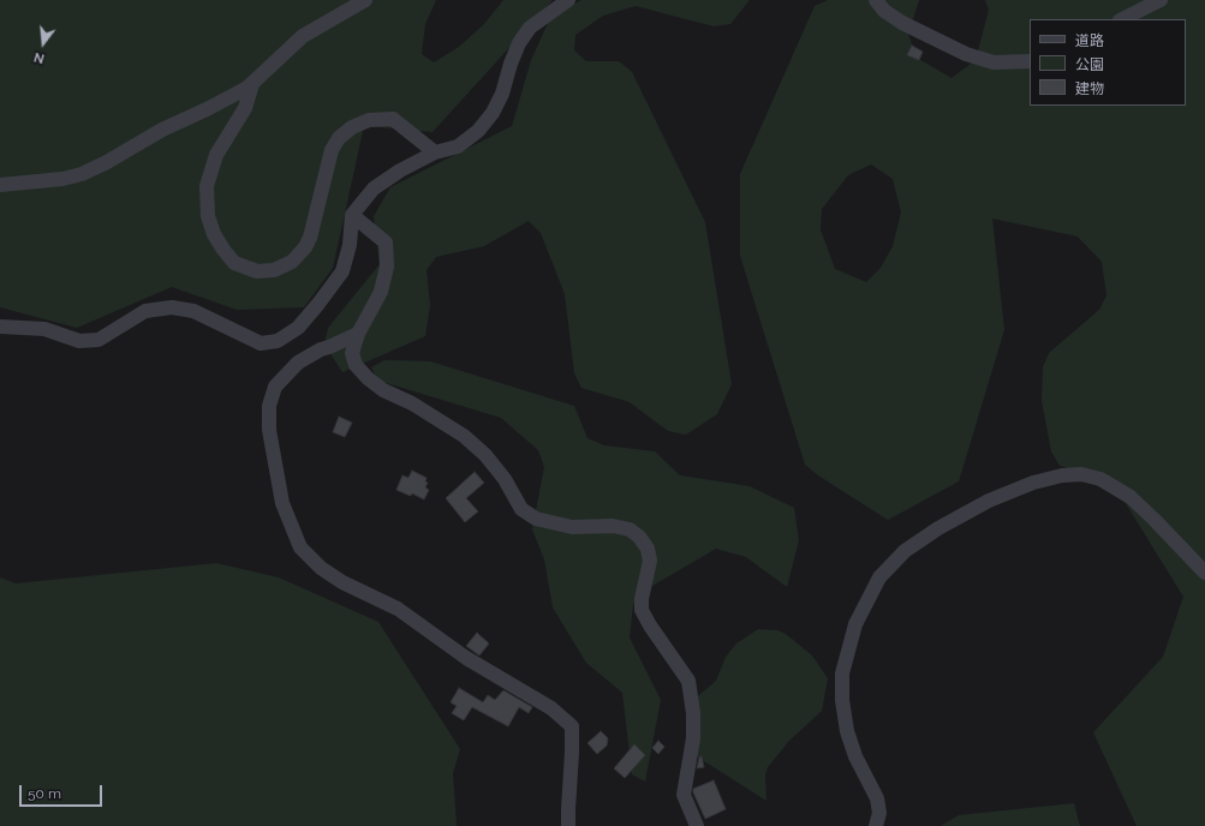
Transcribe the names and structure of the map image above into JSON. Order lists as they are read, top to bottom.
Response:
{
  "legend": ["道路", "公園", "建物"],
  "scale_bar": "50 m",
  "north": "bottom"
}
